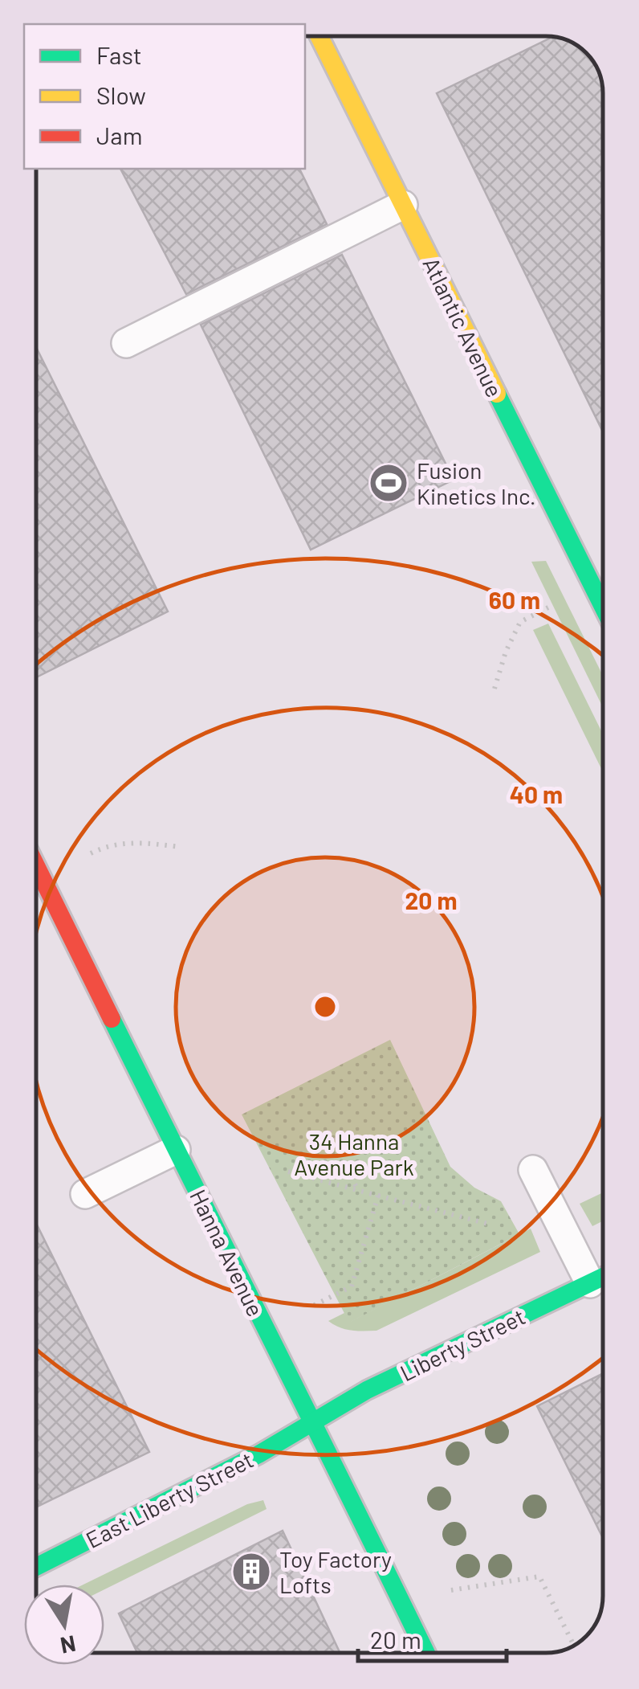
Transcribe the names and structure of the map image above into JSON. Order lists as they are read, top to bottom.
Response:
{
  "streets": {
    "street": [
      "Atlantic Avenue",
      "Hanna Avenue",
      "Liberty Street",
      "East Liberty Street"
    ]
  },
  "crossings": [
    ["Hanna Avenue", "Liberty Street"],
    ["Hanna Avenue", "East Liberty Street"],
    ["Liberty Street", "East Liberty Street"]
  ],
  "parks": ["34 Hanna Avenue Park"],
  "places": {
    "sports": ["Fusion Kinetics Inc."],
    "building": ["Toy Factory Lofts"]
  },
  "legend": ["Fast", "Slow", "Jam"],
  "scale_bar": "20 m",
  "north": "bottom",
  "rings": ["60 m", "40 m", "20 m"]
}
